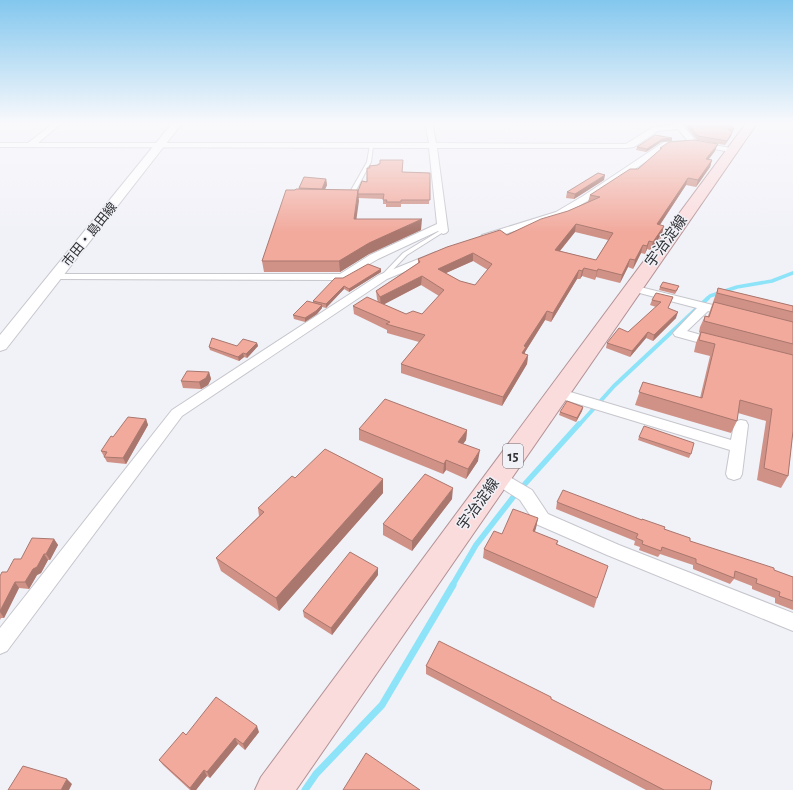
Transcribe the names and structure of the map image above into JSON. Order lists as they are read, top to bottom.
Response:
{
  "streets": {
    "main road": ["宇治淀線", "15"],
    "street": ["市田・島田線"]
  }
}
